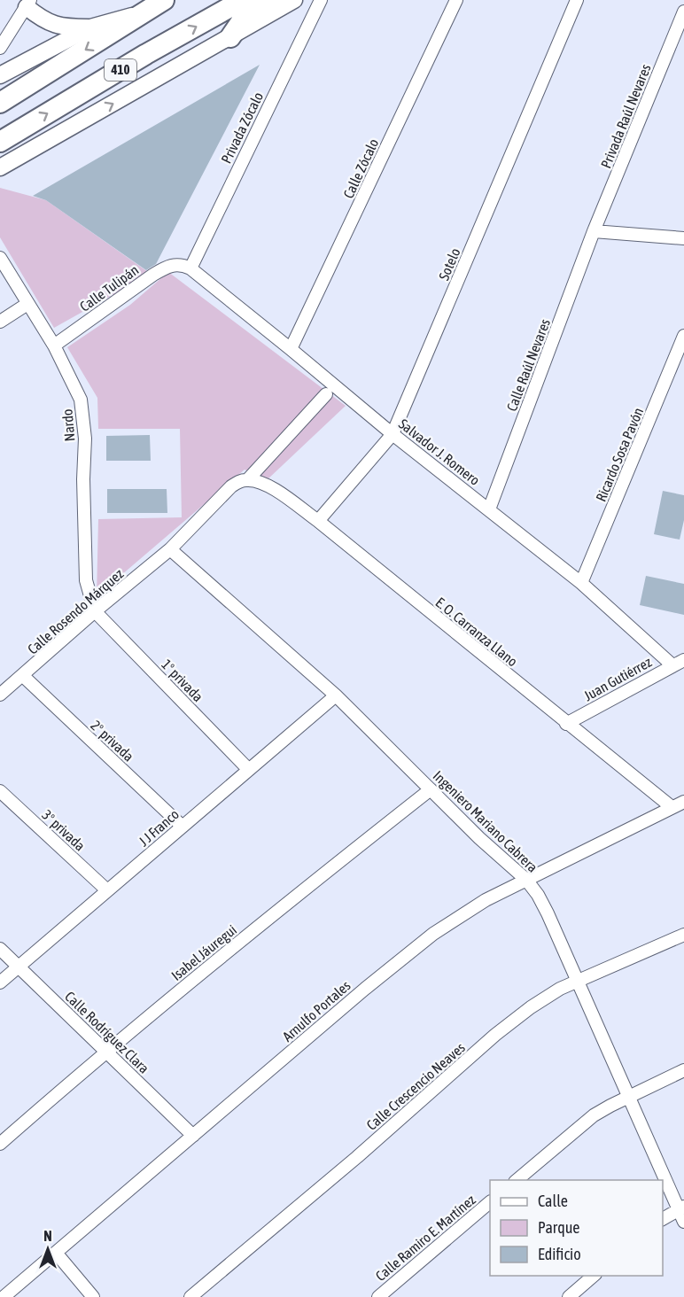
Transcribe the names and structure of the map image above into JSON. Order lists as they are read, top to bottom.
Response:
{
  "streets": {
    "main road": ["410"],
    "street": [
      "Privada Raúl Nevares",
      "Privada Zócalo",
      "Calle Zócalo",
      "Sotelo",
      "Calle Tulipán",
      "Calle Raúl Nevares",
      "Nardo",
      "Salvador J. Romero",
      "Ricardo Sosa Pavón",
      "Calle Rosendo Márquez",
      "E. O. Carranza Llano",
      "Juan Gutiérrez",
      "1° privada",
      "2° privada",
      "Ingeniero Mariano Cabrera",
      "J J Franco",
      "3° privada",
      "Isabel Jáuregui",
      "Arnulfo Portales",
      "Calle Rodríguez Clara",
      "Calle Crescencio Neaves",
      "Calle Ramiro E. Martínez"
    ]
  },
  "crossings": [
    ["Privada Raúl Nevares", "Calle Raúl Nevares"],
    ["Privada Zócalo", "Calle Tulipán"],
    ["Privada Zócalo", "Salvador J. Romero"],
    ["Calle Zócalo", "Salvador J. Romero"],
    ["Sotelo", "Salvador J. Romero"],
    ["Sotelo", "E. O. Carranza Llano"],
    ["Calle Tulipán", "Nardo"],
    ["Calle Tulipán", "Salvador J. Romero"],
    ["Calle Raúl Nevares", "Salvador J. Romero"],
    ["Nardo", "Calle Rosendo Márquez"],
    ["Nardo", "1° privada"],
    ["Salvador J. Romero", "Ricardo Sosa Pavón"],
    ["Salvador J. Romero", "Juan Gutiérrez"],
    ["Calle Rosendo Márquez", "E. O. Carranza Llano"],
    ["Calle Rosendo Márquez", "1° privada"],
    ["Calle Rosendo Márquez", "2° privada"],
    ["Calle Rosendo Márquez", "Ingeniero Mariano Cabrera"],
    ["E. O. Carranza Llano", "Juan Gutiérrez"],
    ["E. O. Carranza Llano", "Arnulfo Portales"],
    ["1° privada", "J J Franco"],
    ["2° privada", "J J Franco"],
    ["Ingeniero Mariano Cabrera", "J J Franco"],
    ["Ingeniero Mariano Cabrera", "Isabel Jáuregui"],
    ["Ingeniero Mariano Cabrera", "Arnulfo Portales"],
    ["Ingeniero Mariano Cabrera", "Calle Crescencio Neaves"],
    ["J J Franco", "3° privada"],
    ["J J Franco", "Calle Rodríguez Clara"],
    ["Isabel Jáuregui", "Calle Rodríguez Clara"],
    ["Arnulfo Portales", "Calle Rodríguez Clara"]
  ],
  "legend": ["Calle", "Parque", "Edificio"],
  "north": "top"
}
